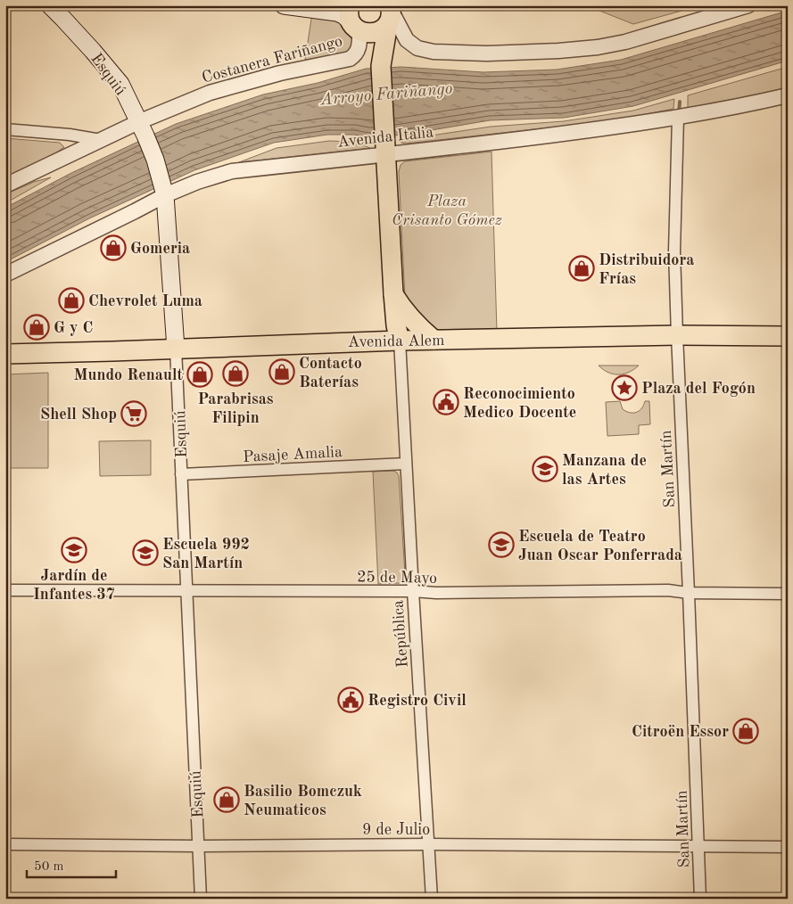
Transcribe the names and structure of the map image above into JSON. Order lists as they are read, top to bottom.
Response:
{
  "streets": {
    "main road": ["Esquiú", "Avenida Alem"],
    "street": [
      "Costanera Fariñango",
      "Avenida Italia",
      "Pasaje Amalia",
      "San Martín",
      "25 de Mayo",
      "República",
      "9 de Julio"
    ]
  },
  "crossings": [
    ["Costanera Fariñango", "Esquiú"],
    ["Esquiú", "Avenida Italia"],
    ["Esquiú", "Avenida Alem"],
    ["Esquiú", "Pasaje Amalia"],
    ["Esquiú", "25 de Mayo"],
    ["Esquiú", "9 de Julio"],
    ["Avenida Italia", "San Martín"],
    ["Avenida Alem", "San Martín"],
    ["Avenida Alem", "República"],
    ["Pasaje Amalia", "República"],
    ["San Martín", "25 de Mayo"],
    ["San Martín", "9 de Julio"],
    ["25 de Mayo", "República"],
    ["República", "9 de Julio"]
  ],
  "water": ["Arroyo Fariñango"],
  "parks": ["Plaza Crisanto Gómez"],
  "places": {
    "shop": [
      "Gomeria",
      "Distribuidora Frías",
      "Chevrolet Luma",
      "G y C",
      "Contacto Baterías",
      "Parabrisas Filipin",
      "Mundo Renault",
      "Citroën Essor",
      "Basilio Bomczuk Neumaticos"
    ],
    "place": ["Plaza del Fogón"],
    "public building": ["Reconocimiento Medico Docente", "Registro Civil"],
    "supermarket": ["Shell Shop"],
    "school or university": [
      "Manzana de las Artes",
      "Escuela de Teatro Juan Oscar Ponferrada",
      "Jardín de Infantes 37",
      "Escuela 992 San Martín"
    ]
  },
  "scale_bar": "50 m"
}
